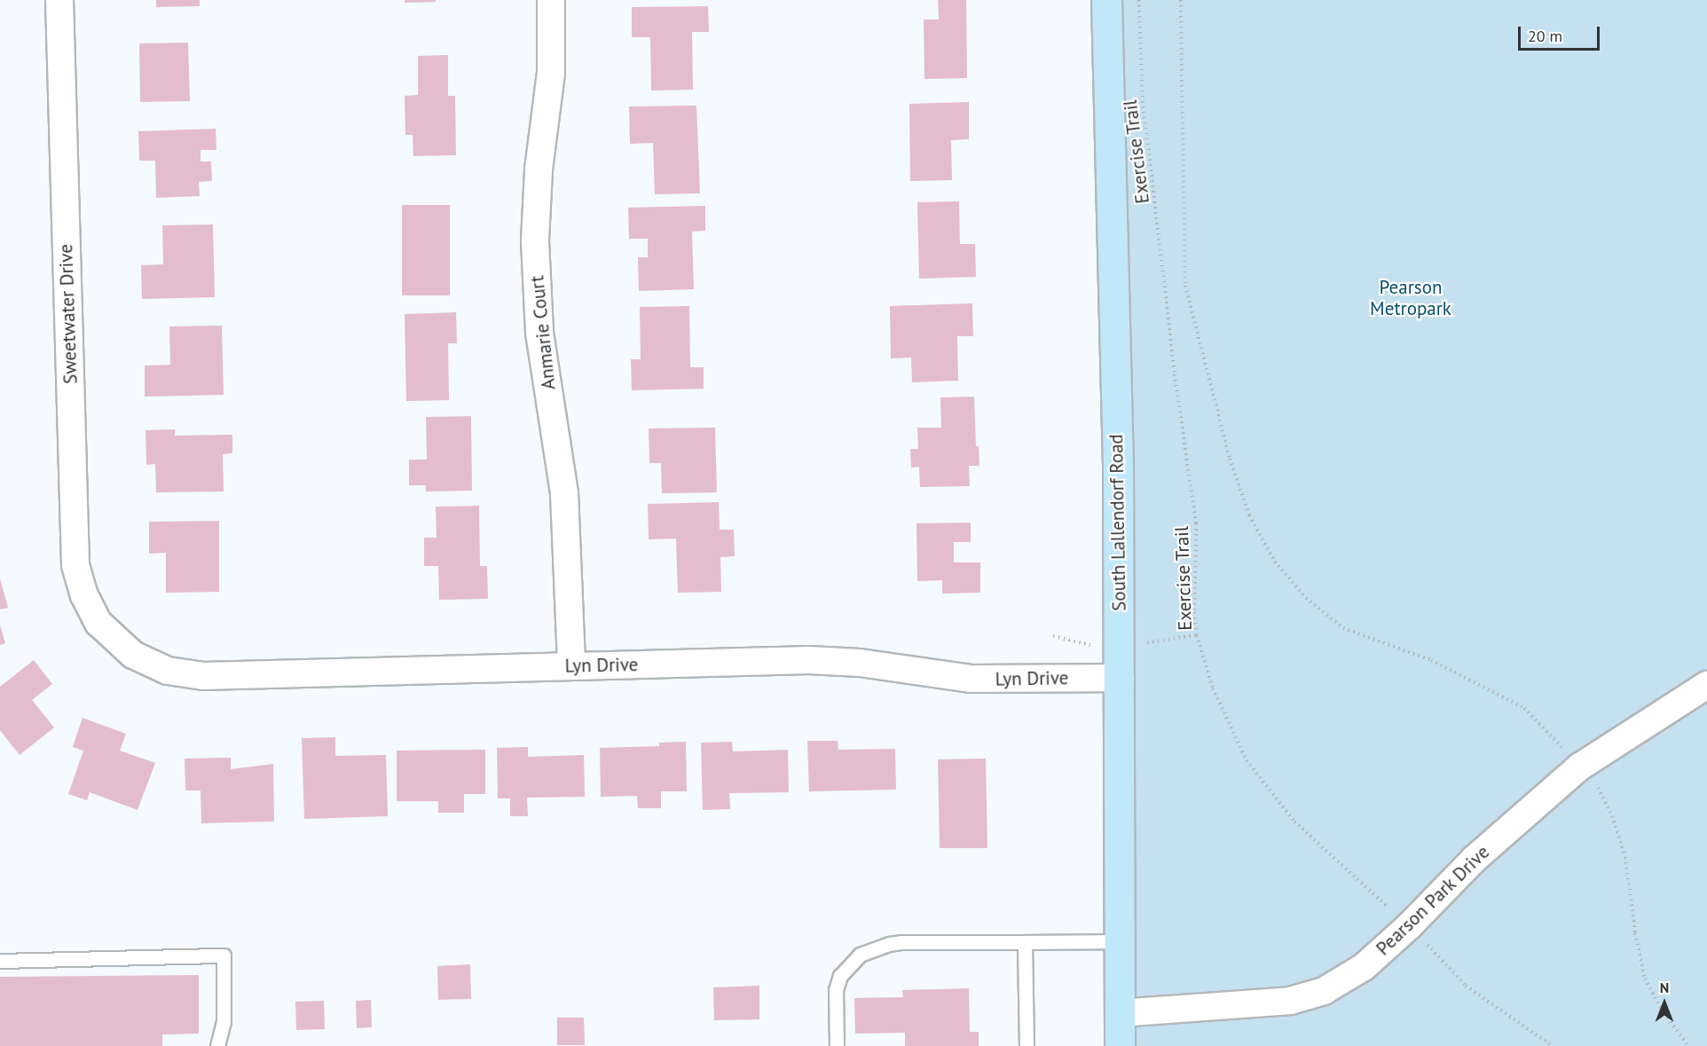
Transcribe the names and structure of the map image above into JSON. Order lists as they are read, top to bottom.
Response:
{
  "streets": {
    "street": [
      "Sweetwater Drive",
      "Anmarie Court",
      "South Lallendorf Road",
      "Lyn Drive",
      "Pearson Park Drive"
    ],
    "path": ["Exercise Trail"]
  },
  "crossings": [
    ["Exercise Trail", "Pearson Park Drive"],
    ["Sweetwater Drive", "Lyn Drive"],
    ["Anmarie Court", "Lyn Drive"],
    ["South Lallendorf Road", "Lyn Drive"],
    ["South Lallendorf Road", "Pearson Park Drive"]
  ],
  "parks": ["Pearson Metropark"],
  "scale_bar": "20 m",
  "north": "top"
}
